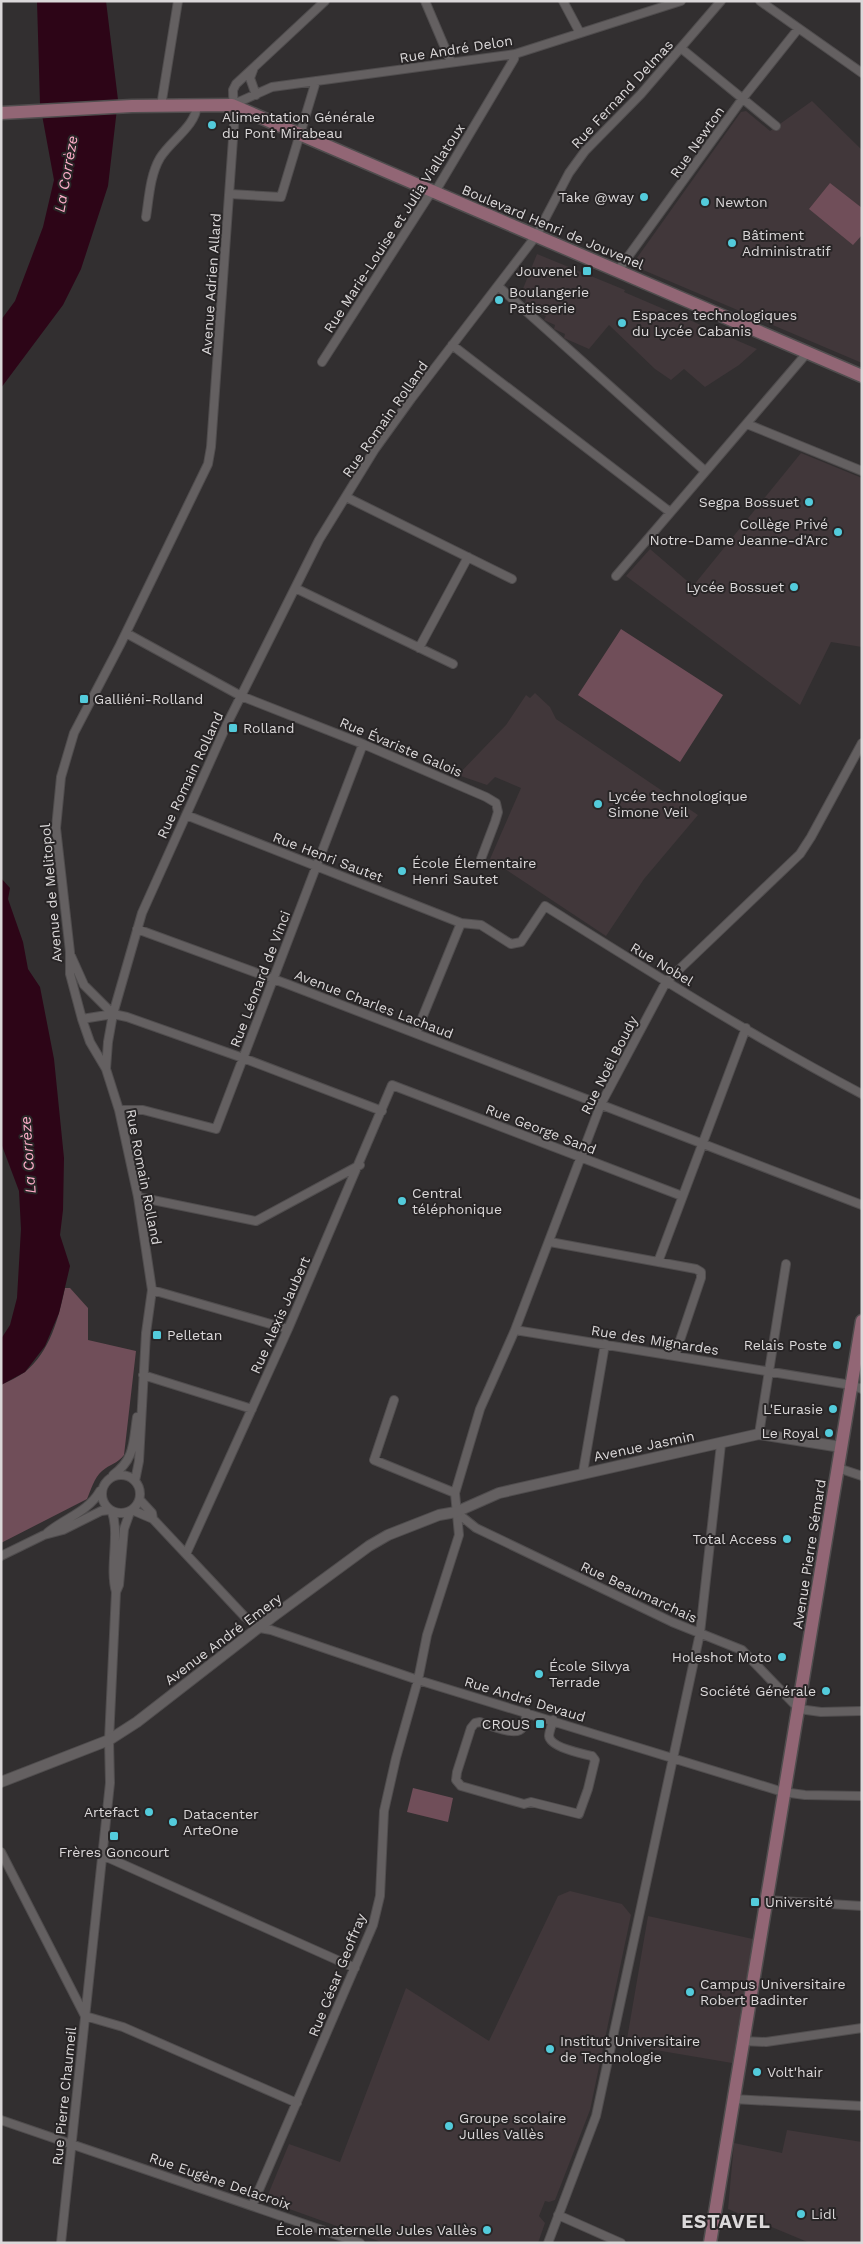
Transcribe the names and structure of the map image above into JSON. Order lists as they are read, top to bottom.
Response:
{
  "streets": {
    "main road": ["Boulevard Henri de Jouvenel", "Avenue Pierre Sémard"],
    "street": [
      "Rue André Delon",
      "Rue Fernand Delmas",
      "Rue Newton",
      "Rue Marie-Louise et Julia Viallatoux",
      "Avenue Adrien Allard",
      "Rue Romain Rolland",
      "Rue Évariste Galois",
      "Rue Henri Sautet",
      "Avenue de Melitopol",
      "Rue Nobel",
      "Rue Léonard de Vinci",
      "Avenue Charles Lachaud",
      "Rue Noël Boudy",
      "Rue George Sand",
      "Rue Alexis Jaubert",
      "Rue des Mignardes",
      "Avenue Jasmin",
      "Rue Beaumarchais",
      "Avenue André Emery",
      "Rue André Devaud",
      "Rue César Geoffray",
      "Rue Pierre Chaumeil",
      "Rue Eugène Delacroix"
    ]
  },
  "crossings": [
    ["Rue André Delon", "Boulevard Henri de Jouvenel"],
    ["Rue André Delon", "Rue Marie-Louise et Julia Viallatoux"],
    ["Rue André Delon", "Avenue Adrien Allard"],
    ["Rue Fernand Delmas", "Boulevard Henri de Jouvenel"],
    ["Rue Fernand Delmas", "Rue Romain Rolland"],
    ["Rue Newton", "Boulevard Henri de Jouvenel"],
    ["Boulevard Henri de Jouvenel", "Rue Marie-Louise et Julia Viallatoux"],
    ["Boulevard Henri de Jouvenel", "Avenue Adrien Allard"],
    ["Boulevard Henri de Jouvenel", "Rue Romain Rolland"],
    ["Avenue Adrien Allard", "Rue Évariste Galois"],
    ["Avenue Adrien Allard", "Avenue de Melitopol"],
    ["Rue Romain Rolland", "Rue Évariste Galois"],
    ["Rue Romain Rolland", "Rue Henri Sautet"],
    ["Rue Romain Rolland", "Avenue de Melitopol"],
    ["Rue Romain Rolland", "Rue Léonard de Vinci"],
    ["Rue Romain Rolland", "Avenue Charles Lachaud"],
    ["Rue Évariste Galois", "Avenue de Melitopol"],
    ["Rue Évariste Galois", "Rue Léonard de Vinci"],
    ["Rue Henri Sautet", "Rue Nobel"],
    ["Rue Henri Sautet", "Rue Léonard de Vinci"],
    ["Rue Nobel", "Rue Noël Boudy"],
    ["Rue Léonard de Vinci", "Avenue Charles Lachaud"],
    ["Avenue Charles Lachaud", "Rue Noël Boudy"],
    ["Rue Noël Boudy", "Rue George Sand"],
    ["Rue Noël Boudy", "Rue des Mignardes"],
    ["Rue Noël Boudy", "Avenue Jasmin"],
    ["Rue Noël Boudy", "Rue Beaumarchais"],
    ["Rue Noël Boudy", "Avenue André Emery"],
    ["Rue Noël Boudy", "Rue César Geoffray"],
    ["Rue George Sand", "Rue Alexis Jaubert"],
    ["Rue des Mignardes", "Avenue Pierre Sémard"],
    ["Avenue Jasmin", "Avenue Pierre Sémard"],
    ["Avenue Jasmin", "Rue Beaumarchais"],
    ["Avenue Jasmin", "Avenue André Emery"],
    ["Avenue Jasmin", "Rue César Geoffray"],
    ["Avenue Pierre Sémard", "Rue Beaumarchais"],
    ["Avenue Pierre Sémard", "Rue André Devaud"],
    ["Rue Beaumarchais", "Avenue André Emery"],
    ["Rue Beaumarchais", "Rue César Geoffray"],
    ["Avenue André Emery", "Rue André Devaud"],
    ["Avenue André Emery", "Rue César Geoffray"],
    ["Rue André Devaud", "Rue César Geoffray"],
    ["Rue César Geoffray", "Rue Eugène Delacroix"],
    ["Rue Pierre Chaumeil", "Rue Eugène Delacroix"]
  ],
  "districts": ["ESTAVEL"],
  "water": ["La Corrèze"],
  "places": {
    "other": [
      "Alimentation Générale du Pont Mirabeau",
      "Take @way",
      "Newton",
      "Bâtiment Administratif",
      "Boulangerie Patisserie",
      "Espaces technologiques du Lycée Cabanis",
      "Segpa Bossuet",
      "Collège Privé Notre-Dame Jeanne-d'Arc",
      "Lycée Bossuet",
      "Lycée technologique Simone Veil",
      "École Élementaire Henri Sautet",
      "Central téléphonique",
      "Relais Poste",
      "L'Eurasie",
      "Le Royal",
      "Total Access",
      "Holeshot Moto",
      "École Silvya Terrade",
      "Société Générale",
      "Artefact",
      "Datacenter ArteOne",
      "Campus Universitaire Robert Badinter",
      "Institut Universitaire de Technologie",
      "Volt'hair",
      "Groupe scolaire Julles Vallès",
      "Lidl",
      "École maternelle Jules Vallès"
    ],
    "transit": [
      "Jouvenel",
      "Galliéni-Rolland",
      "Rolland",
      "Pelletan",
      "CROUS",
      "Frères Goncourt",
      "Université"
    ]
  }
}
